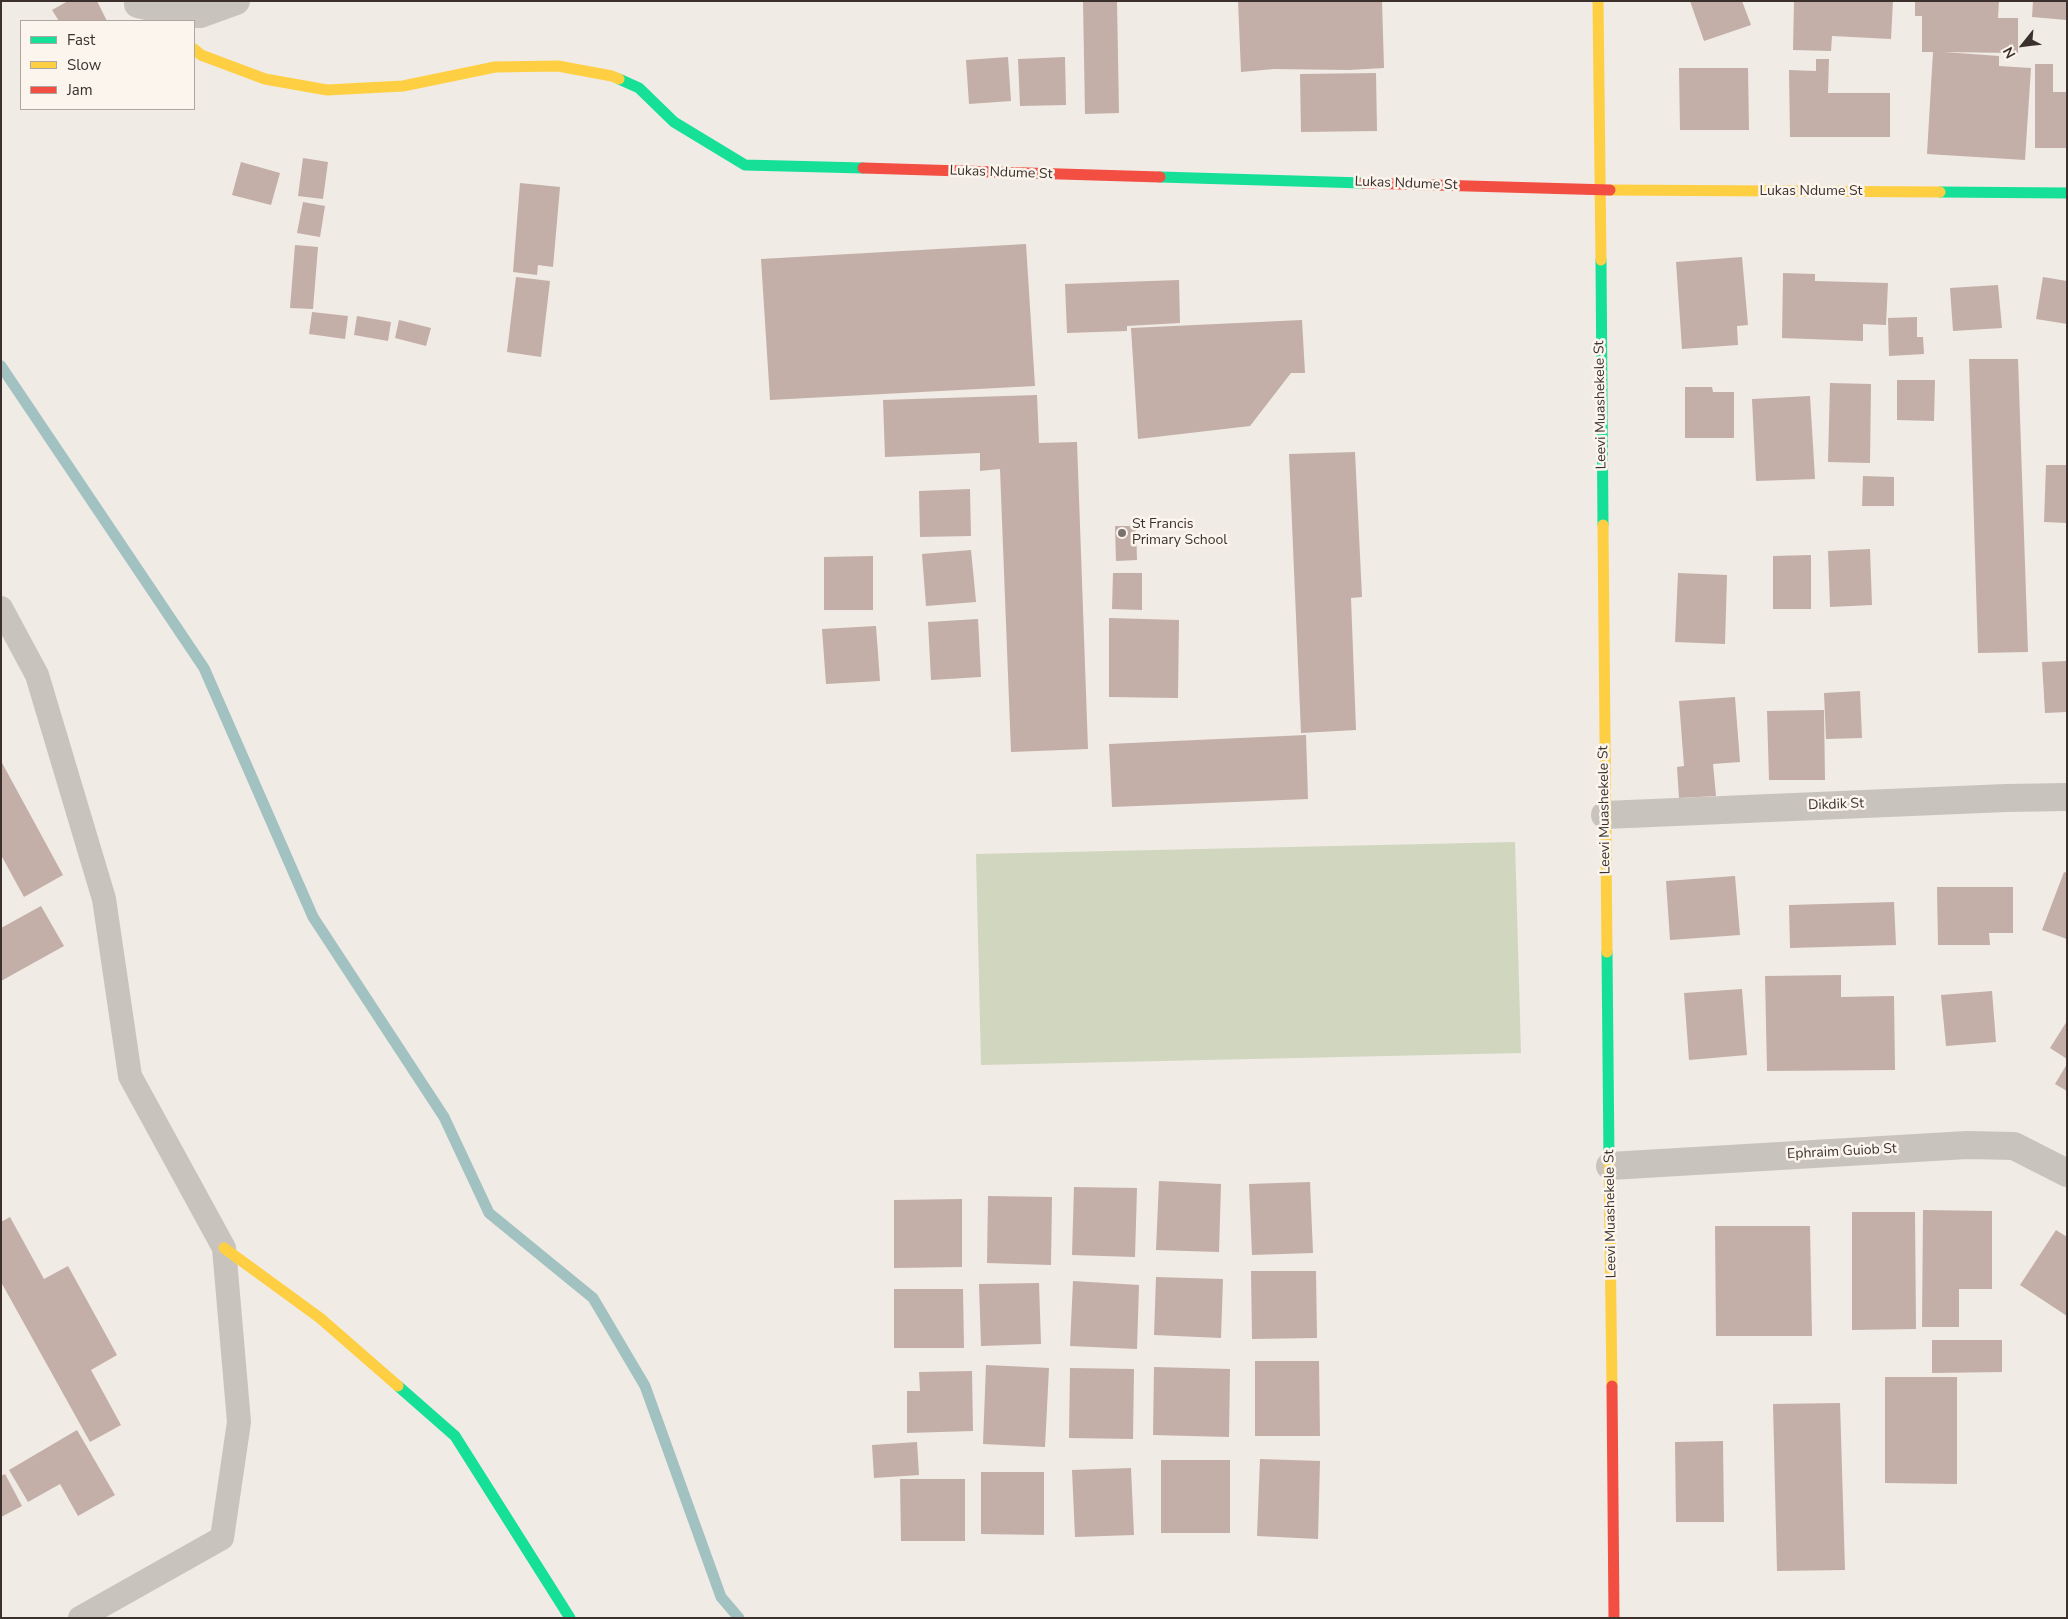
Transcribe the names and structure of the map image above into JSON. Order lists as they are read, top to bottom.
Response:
{
  "streets": {
    "street": [
      "Lukas Ndume St",
      "Leevi Muashekele St",
      "Dikdik St",
      "Ephraim Guiob St"
    ]
  },
  "crossings": [
    ["Lukas Ndume St", "Leevi Muashekele St"],
    ["Leevi Muashekele St", "Dikdik St"],
    ["Leevi Muashekele St", "Ephraim Guiob St"]
  ],
  "places": ["St Francis Primary School"],
  "legend": ["Fast", "Slow", "Jam"],
  "north": "bottom left"
}
